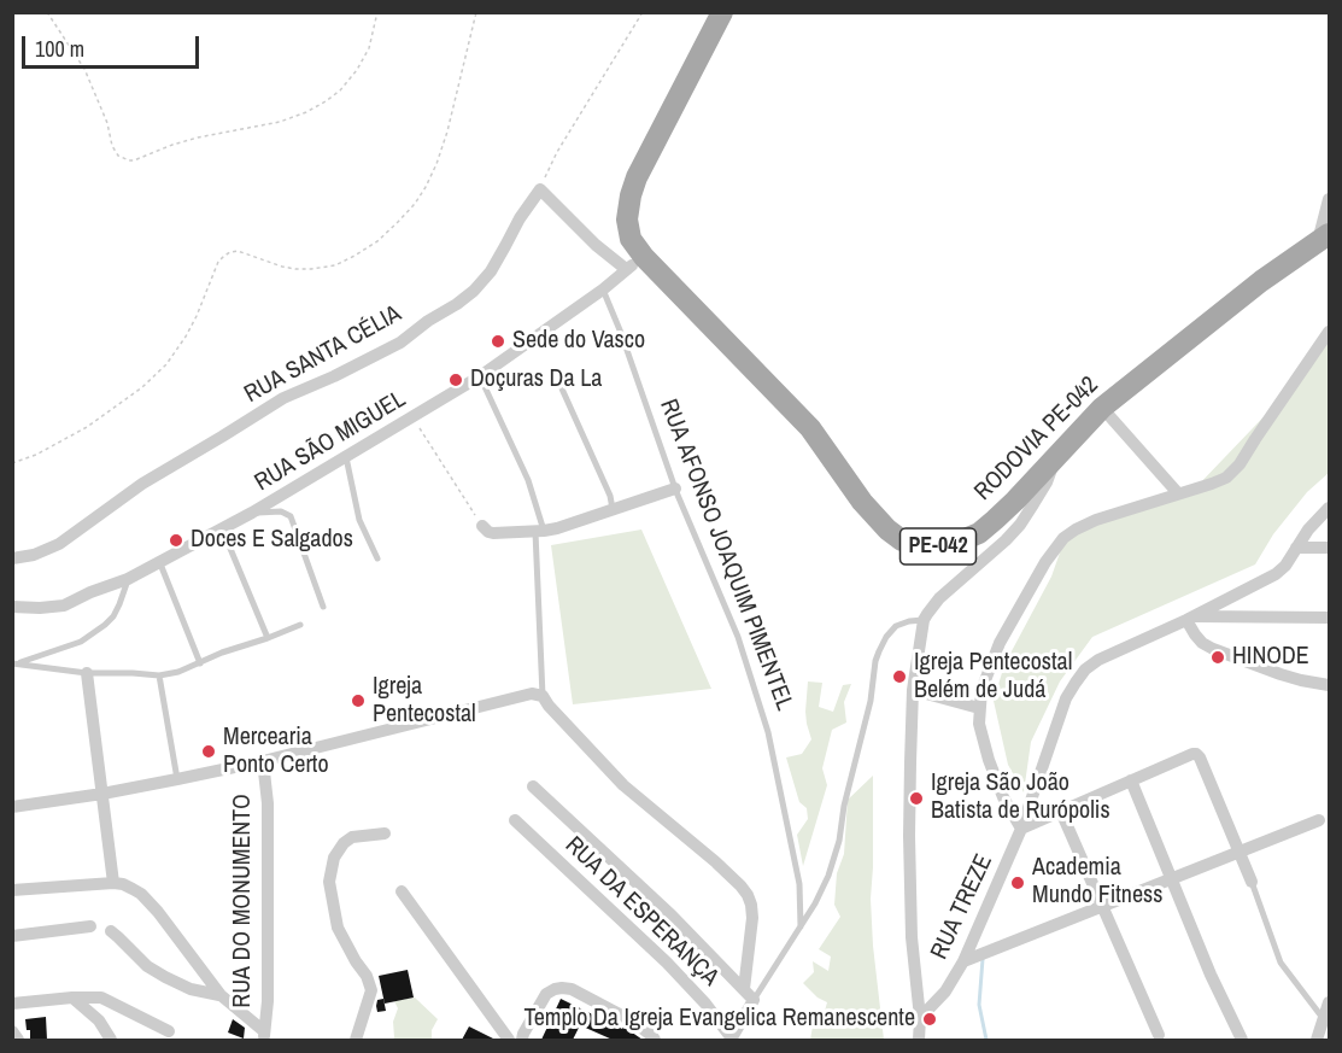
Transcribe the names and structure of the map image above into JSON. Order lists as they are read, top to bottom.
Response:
{
  "streets": {
    "main road": ["RODOVIA PE-042", "PE-042"],
    "street": [
      "RUA SANTA CÉLIA",
      "RUA SÃO MIGUEL",
      "RUA DO MONUMENTO",
      "RUA TREZE",
      "RUA DA ESPERANÇA"
    ],
    "lane": ["RUA AFONSO JOAQUIM PIMENTEL"]
  },
  "crossings": [
    ["RODOVIA PE-042", "RUA SÃO MIGUEL"],
    ["RUA SÃO MIGUEL", "RUA AFONSO JOAQUIM PIMENTEL"]
  ],
  "places": [
    "Sede do Vasco",
    "Doçuras Da La",
    "Doces E Salgados",
    "HINODE",
    "Igreja Pentecostal Belém de Judá",
    "Igreja Pentecostal",
    "Mercearia Ponto Certo",
    "Igreja São João Batista de Rurópolis",
    "Academia Mundo Fitness",
    "Templo Da Igreja Evangelica Remanescente"
  ],
  "scale_bar": "100 m"
}
